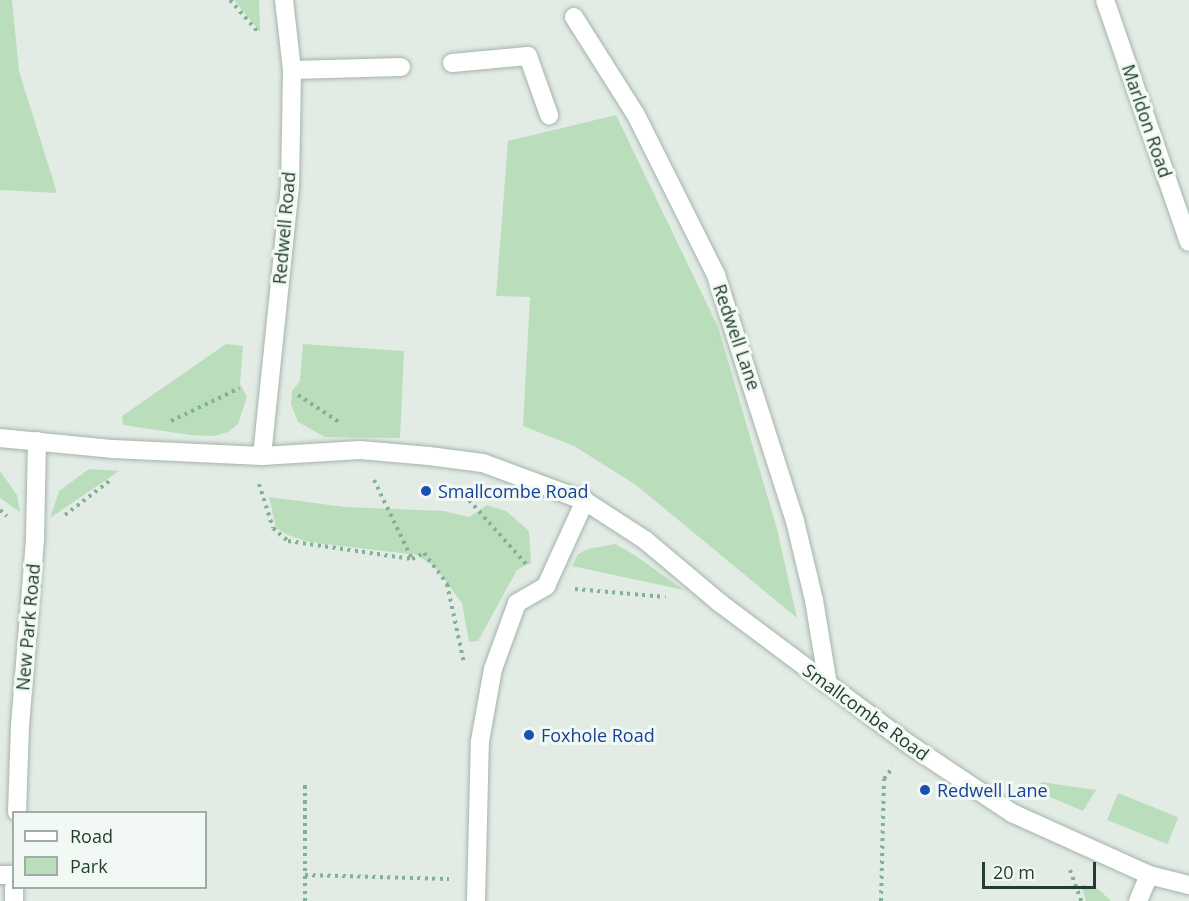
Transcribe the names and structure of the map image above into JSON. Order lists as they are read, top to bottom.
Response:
{
  "streets": {
    "street": [
      "Marldon Road",
      "Redwell Road",
      "Redwell Lane",
      "New Park Road",
      "Smallcombe Road"
    ]
  },
  "crossings": [
    ["Redwell Road", "Smallcombe Road"],
    ["Redwell Lane", "Smallcombe Road"],
    ["New Park Road", "Smallcombe Road"]
  ],
  "places": ["Smallcombe Road", "Foxhole Road", "Redwell Lane"],
  "legend": ["Road", "Park"],
  "scale_bar": "20 m"
}
